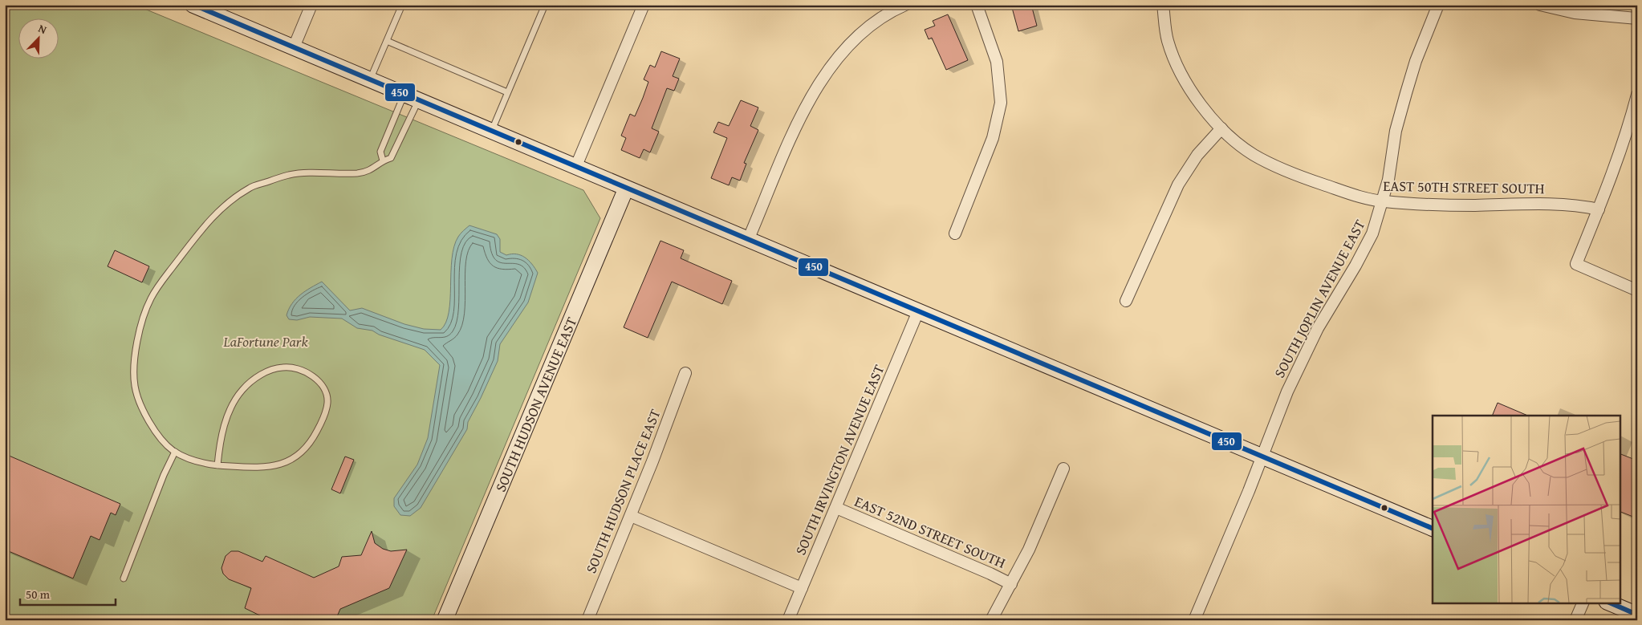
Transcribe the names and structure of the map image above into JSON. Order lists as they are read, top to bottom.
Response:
{
  "streets": {
    "main road": ["SOUTH HUDSON AVENUE EAST"],
    "street": [
      "EAST 50TH STREET SOUTH",
      "SOUTH JOPLIN AVENUE EAST",
      "SOUTH IRVINGTON AVENUE EAST",
      "SOUTH HUDSON PLACE EAST",
      "EAST 52ND STREET SOUTH"
    ]
  },
  "crossings": [
    ["EAST 50TH STREET SOUTH", "SOUTH JOPLIN AVENUE EAST"],
    ["SOUTH IRVINGTON AVENUE EAST", "EAST 52ND STREET SOUTH"]
  ],
  "parks": ["LaFortune Park"],
  "lines": ["transit line 450"],
  "scale_bar": "50 m",
  "north": "top right"
}
